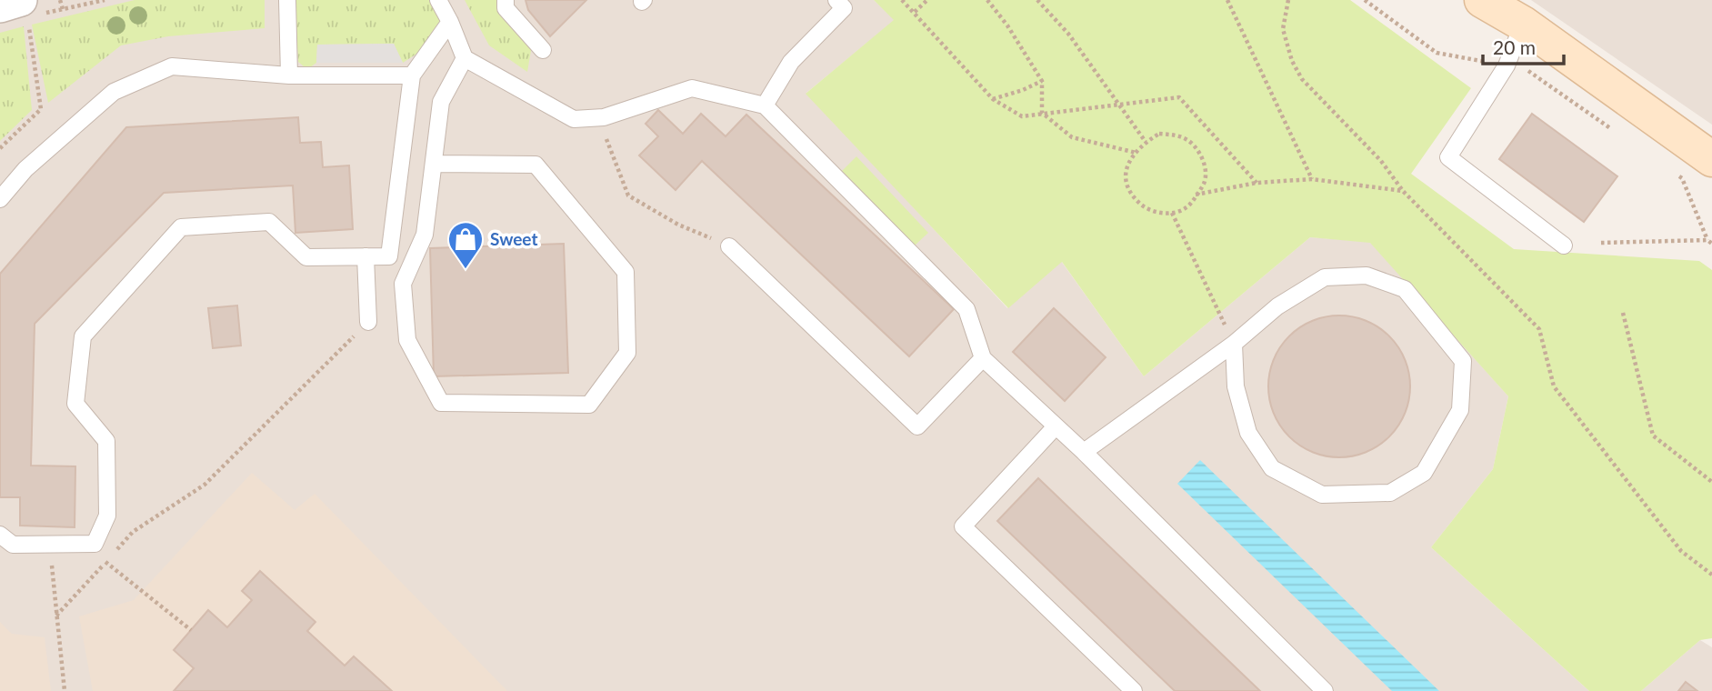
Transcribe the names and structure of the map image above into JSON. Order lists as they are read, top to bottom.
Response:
{
  "places": {
    "shop": ["Sweet"]
  },
  "scale_bar": "20 m"
}
